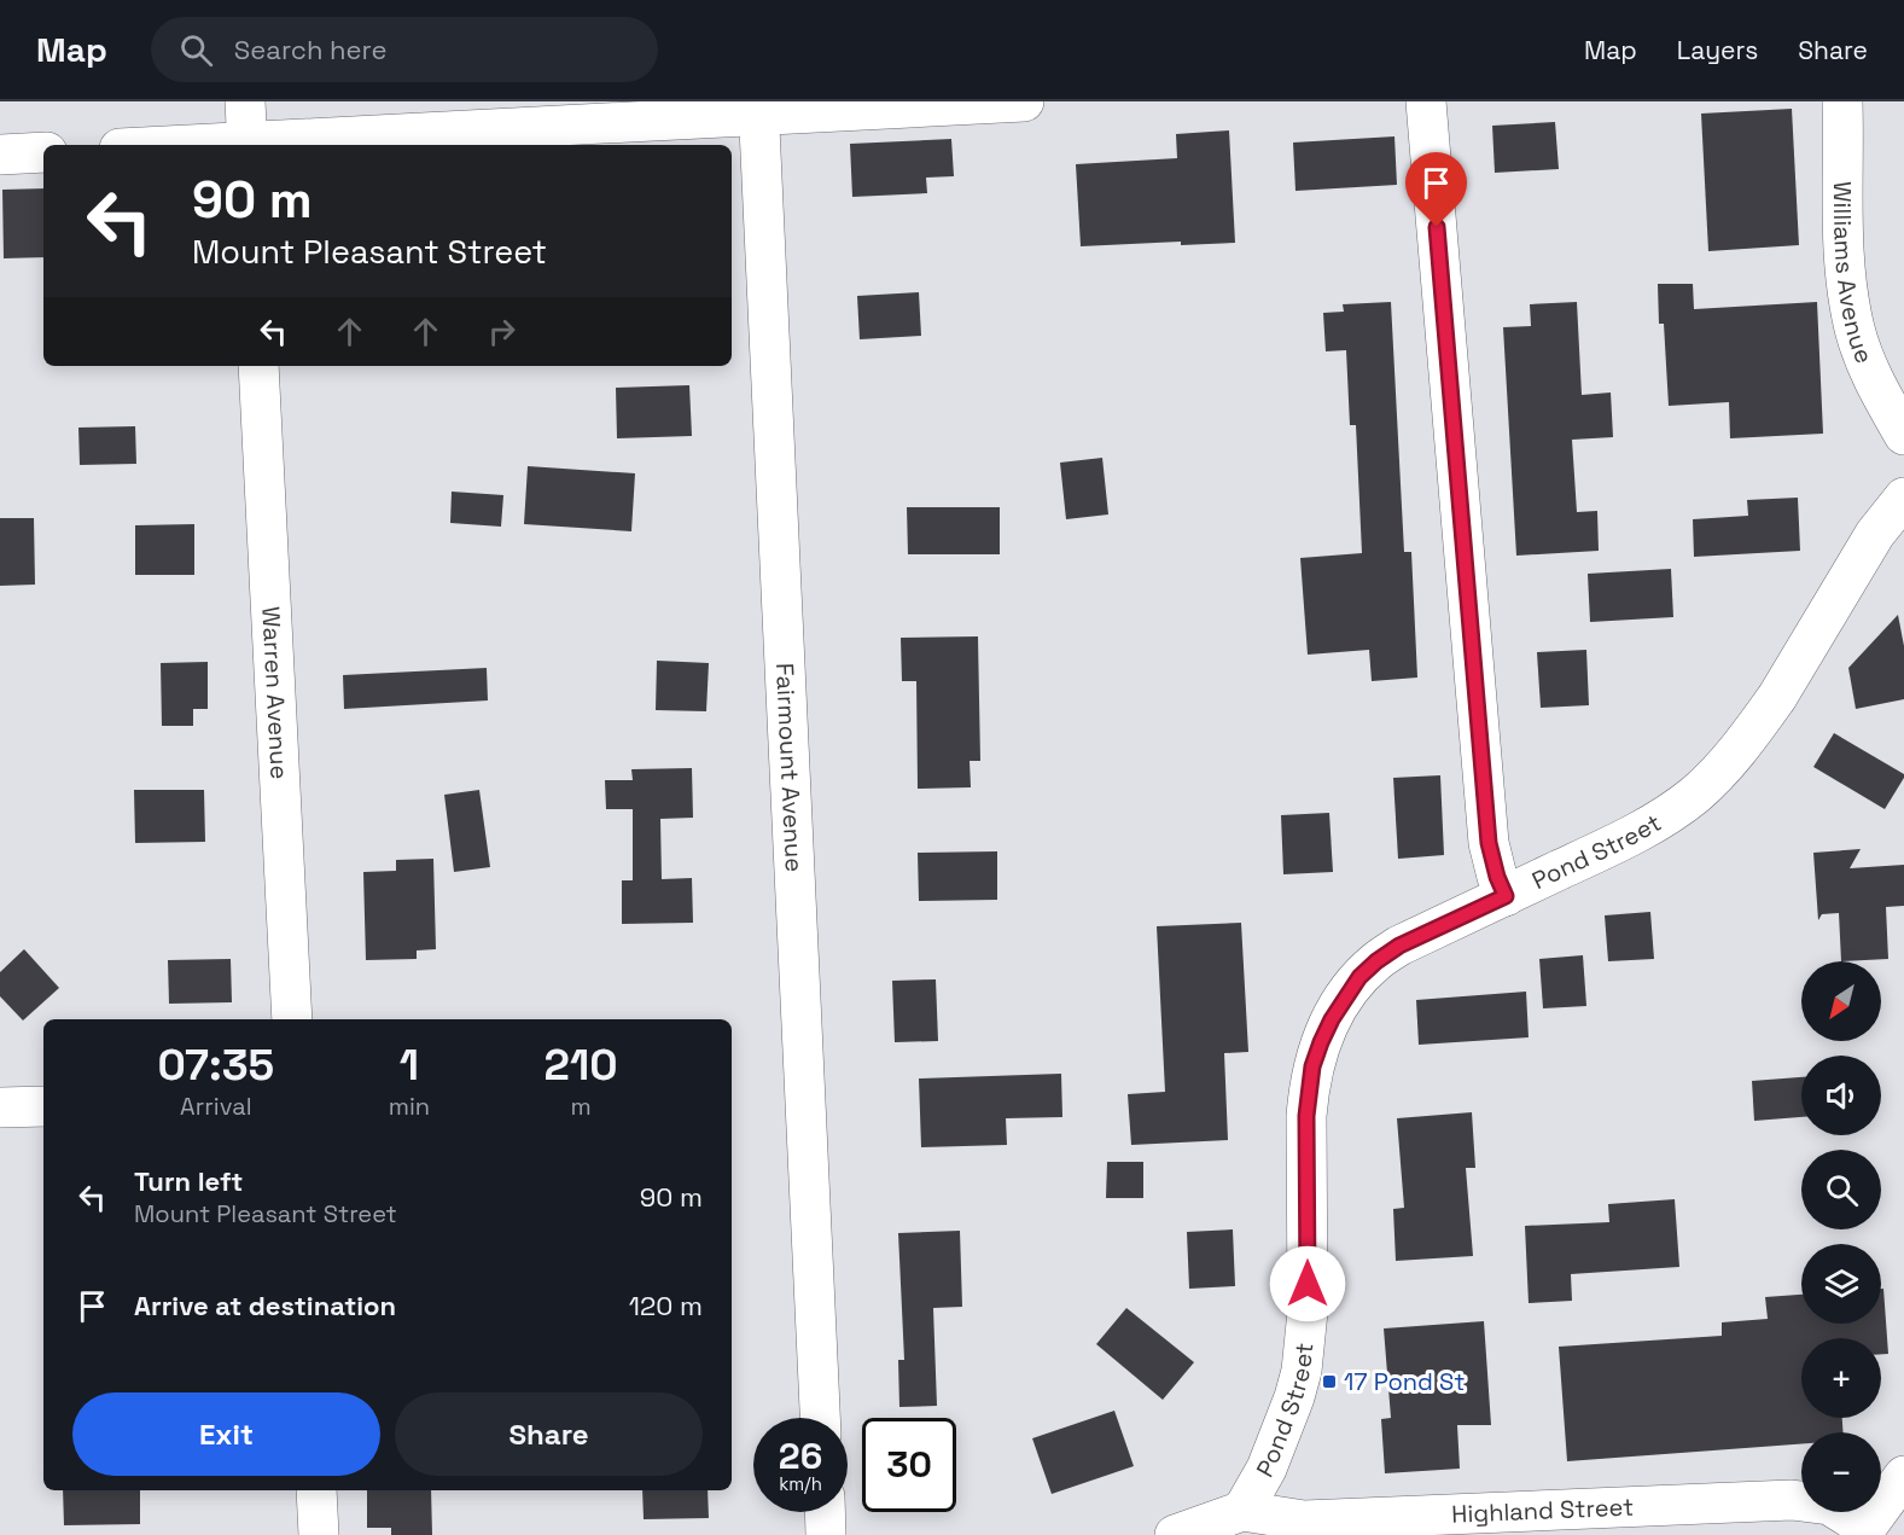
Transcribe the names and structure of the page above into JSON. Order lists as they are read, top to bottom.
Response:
{
  "streets": {
    "street": [
      "Williams Avenue",
      "Warren Avenue",
      "Fairmount Avenue",
      "Pond Street",
      "Highland Street"
    ]
  },
  "crossings": [
    ["Pond Street", "Highland Street"]
  ],
  "places": {
    "transit": ["17 Pond St"]
  },
  "north": "bottom left",
  "page": {
    "header": "Map",
    "search": "Search here",
    "nav": ["Map", "Layers", "Share"],
    "turn": ["90 m", "Mount Pleasant Street"],
    "map_buttons": ["+", "−"],
    "eta": [
      "07:35",
      "Arrival",
      "1",
      "min",
      "210",
      "m"
    ],
    "list": [
      {
        "name": "Turn left",
        "note": "Mount Pleasant Street",
        "value": "90 m"
      },
      {
        "name": "Arrive at destination",
        "value": "120 m"
      }
    ],
    "buttons": ["Exit", "Share"],
    "speed": "26 km/h",
    "limit": "30"
  }
}
